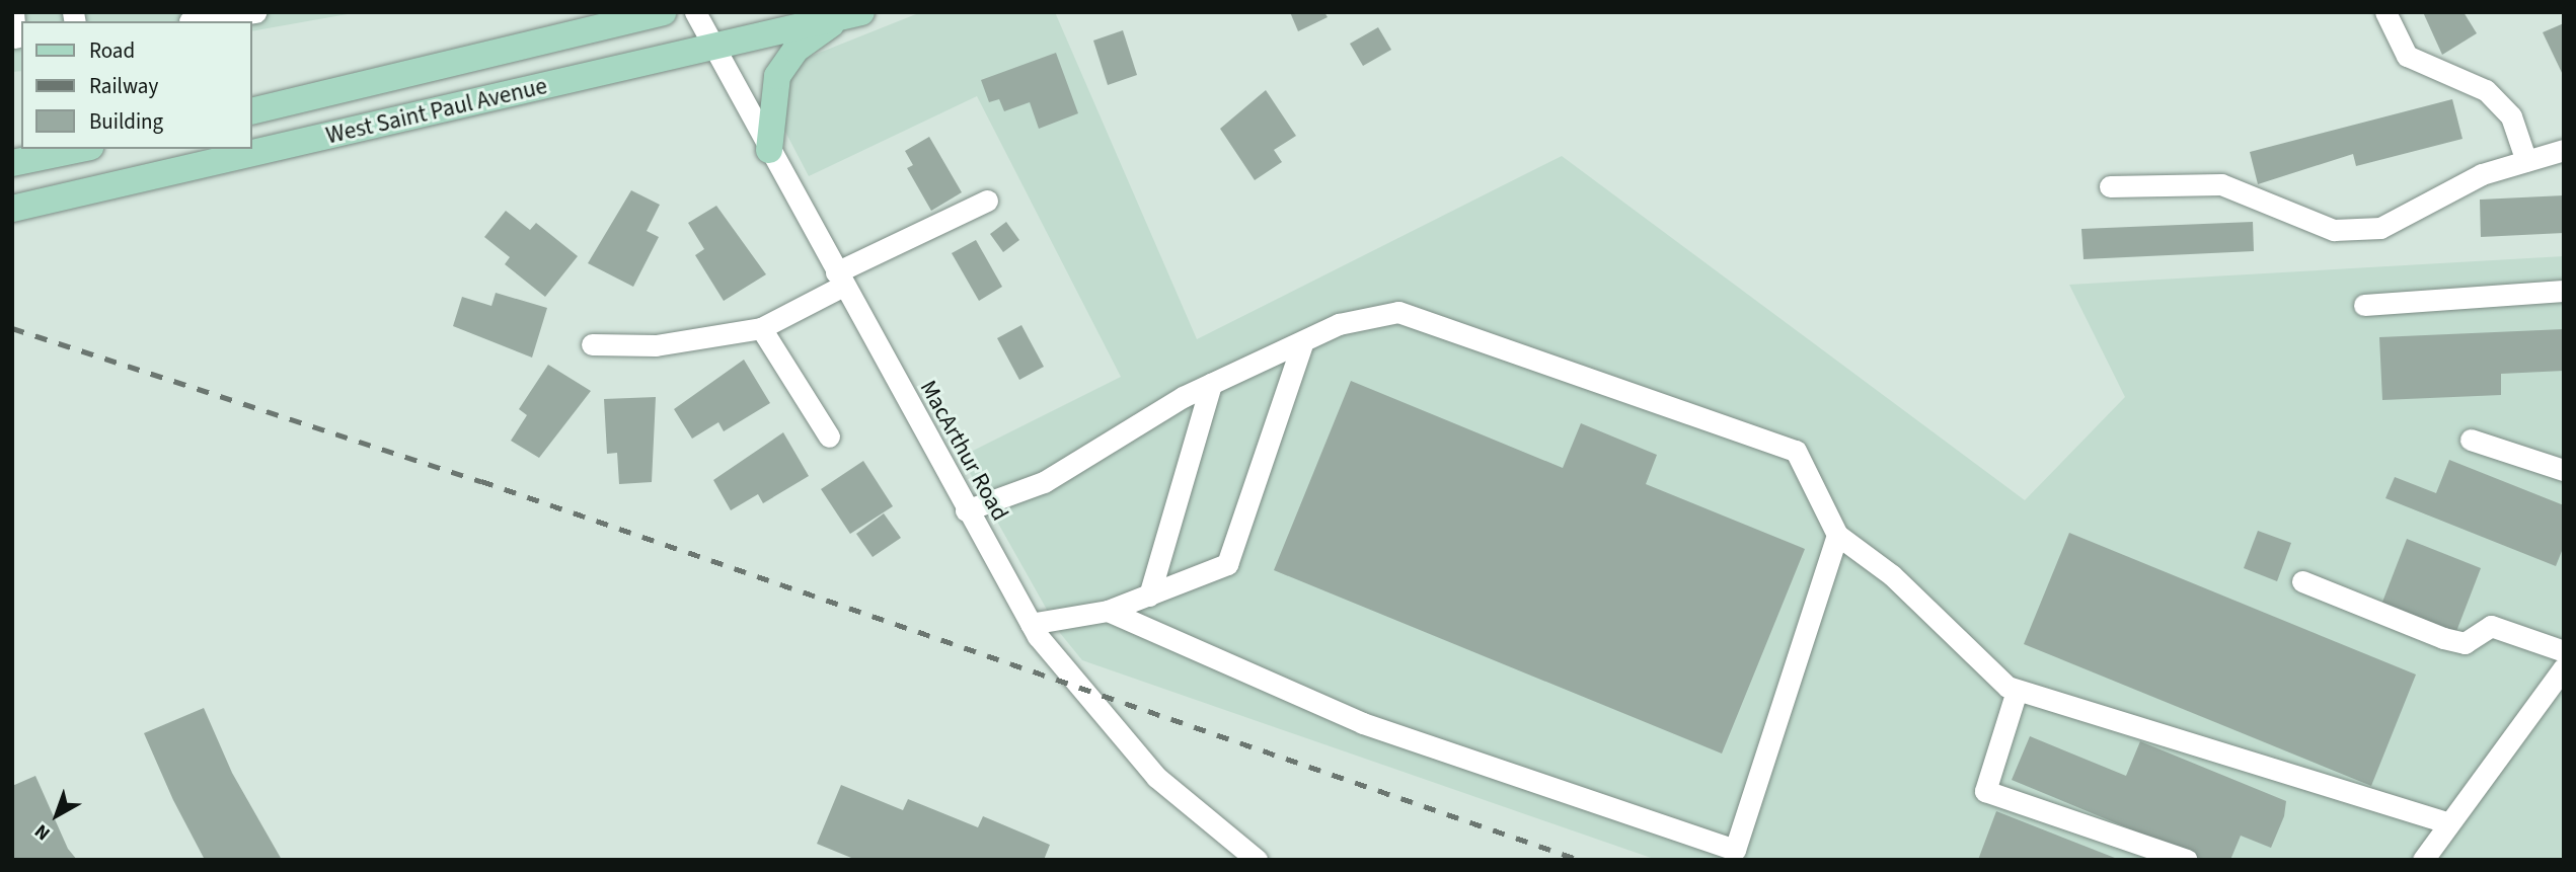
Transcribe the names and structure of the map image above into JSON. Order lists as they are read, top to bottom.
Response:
{
  "streets": {
    "main road": ["West Saint Paul Avenue"],
    "street": ["MacArthur Road"]
  },
  "crossings": [
    ["West Saint Paul Avenue", "MacArthur Road"]
  ],
  "legend": ["Road", "Railway", "Building"],
  "north": "bottom left"
}
